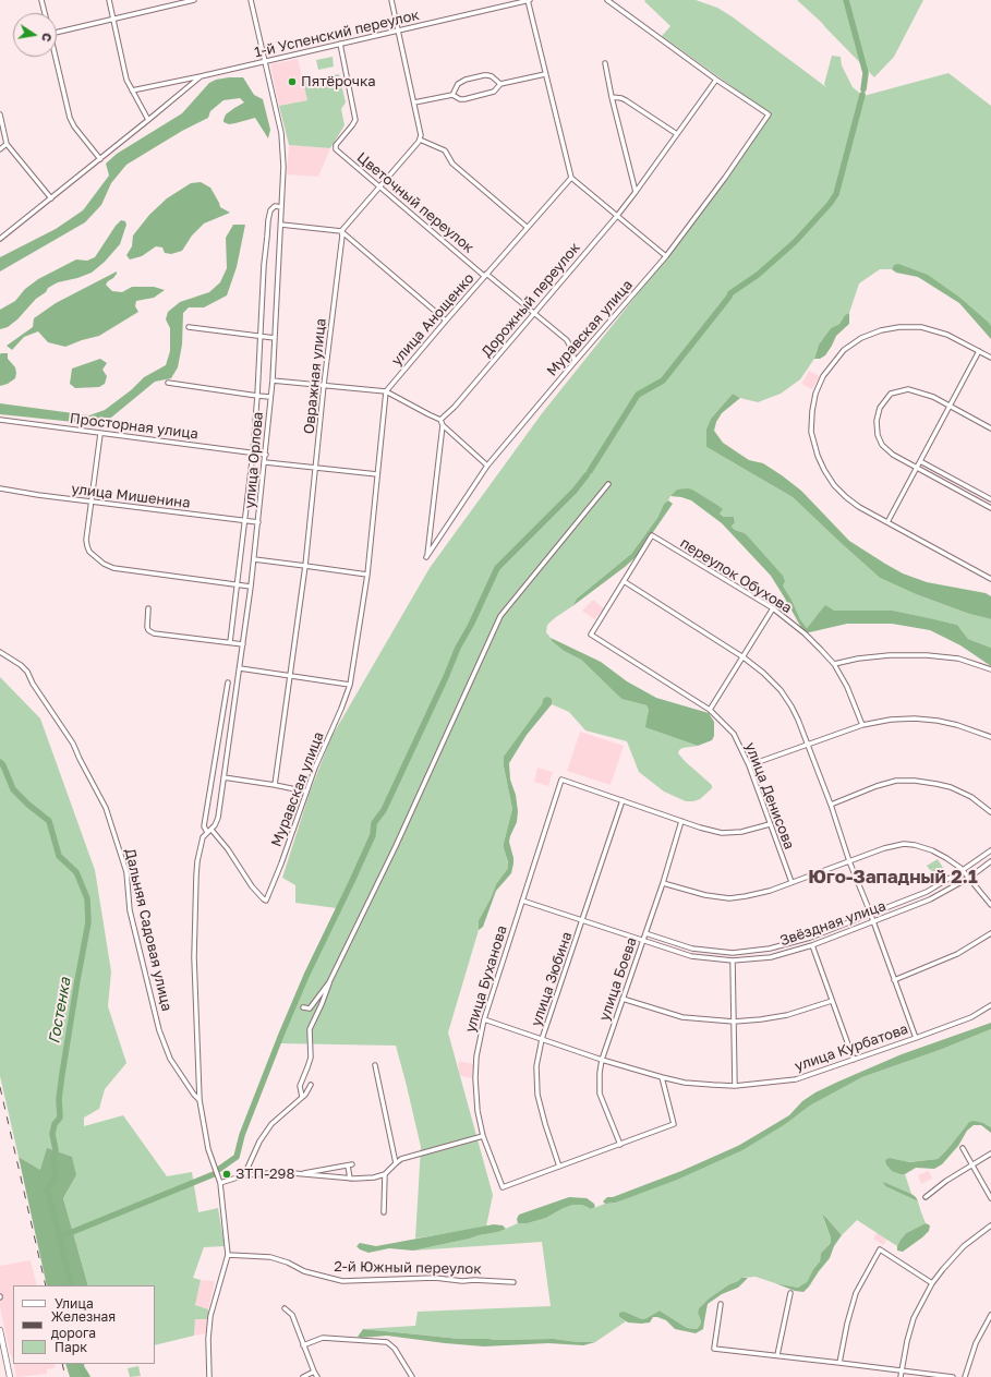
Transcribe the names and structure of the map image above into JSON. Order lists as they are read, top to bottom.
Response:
{
  "streets": {
    "street": [
      "1-й Успенский переулок",
      "Цветочный переулок",
      "Дорожный переулок",
      "улица Анощенко",
      "Муравская улица",
      "Овражная улица",
      "Просторная улица",
      "улица Орлова",
      "улица Мишенина",
      "переулок Обухова",
      "улица Денисова",
      "Звёздная улица",
      "Дальняя Садовая улица",
      "улица Буханова",
      "улица Зюбина",
      "улица Боева",
      "улица Курбатова",
      "2-й Южный переулок"
    ]
  },
  "crossings": [
    ["1-й Успенский переулок", "Цветочный переулок"],
    ["1-й Успенский переулок", "улица Орлова"],
    ["Цветочный переулок", "Дорожный переулок"],
    ["Цветочный переулок", "улица Анощенко"],
    ["Цветочный переулок", "Муравская улица"],
    ["Дорожный переулок", "Муравская улица"],
    ["Муравская улица", "улица Орлова"],
    ["Просторная улица", "улица Орлова"],
    ["улица Орлова", "улица Мишенина"],
    ["улица Орлова", "Дальняя Садовая улица"],
    ["переулок Обухова", "улица Денисова"],
    ["Звёздная улица", "улица Буханова"],
    ["Звёздная улица", "улица Зюбина"],
    ["Звёздная улица", "улица Боева"],
    ["Дальняя Садовая улица", "2-й Южный переулок"],
    ["улица Буханова", "улица Зюбина"],
    ["улица Буханова", "улица Курбатова"],
    ["улица Зюбина", "улица Курбатова"],
    ["улица Боева", "улица Курбатова"]
  ],
  "districts": ["Юго-Западный 2.1"],
  "water": ["Гостенка"],
  "places": ["Пятёрочка", "ЗТП-298"],
  "legend": ["Улица", "Железная дорога", "Парк"],
  "north": "right"
}
